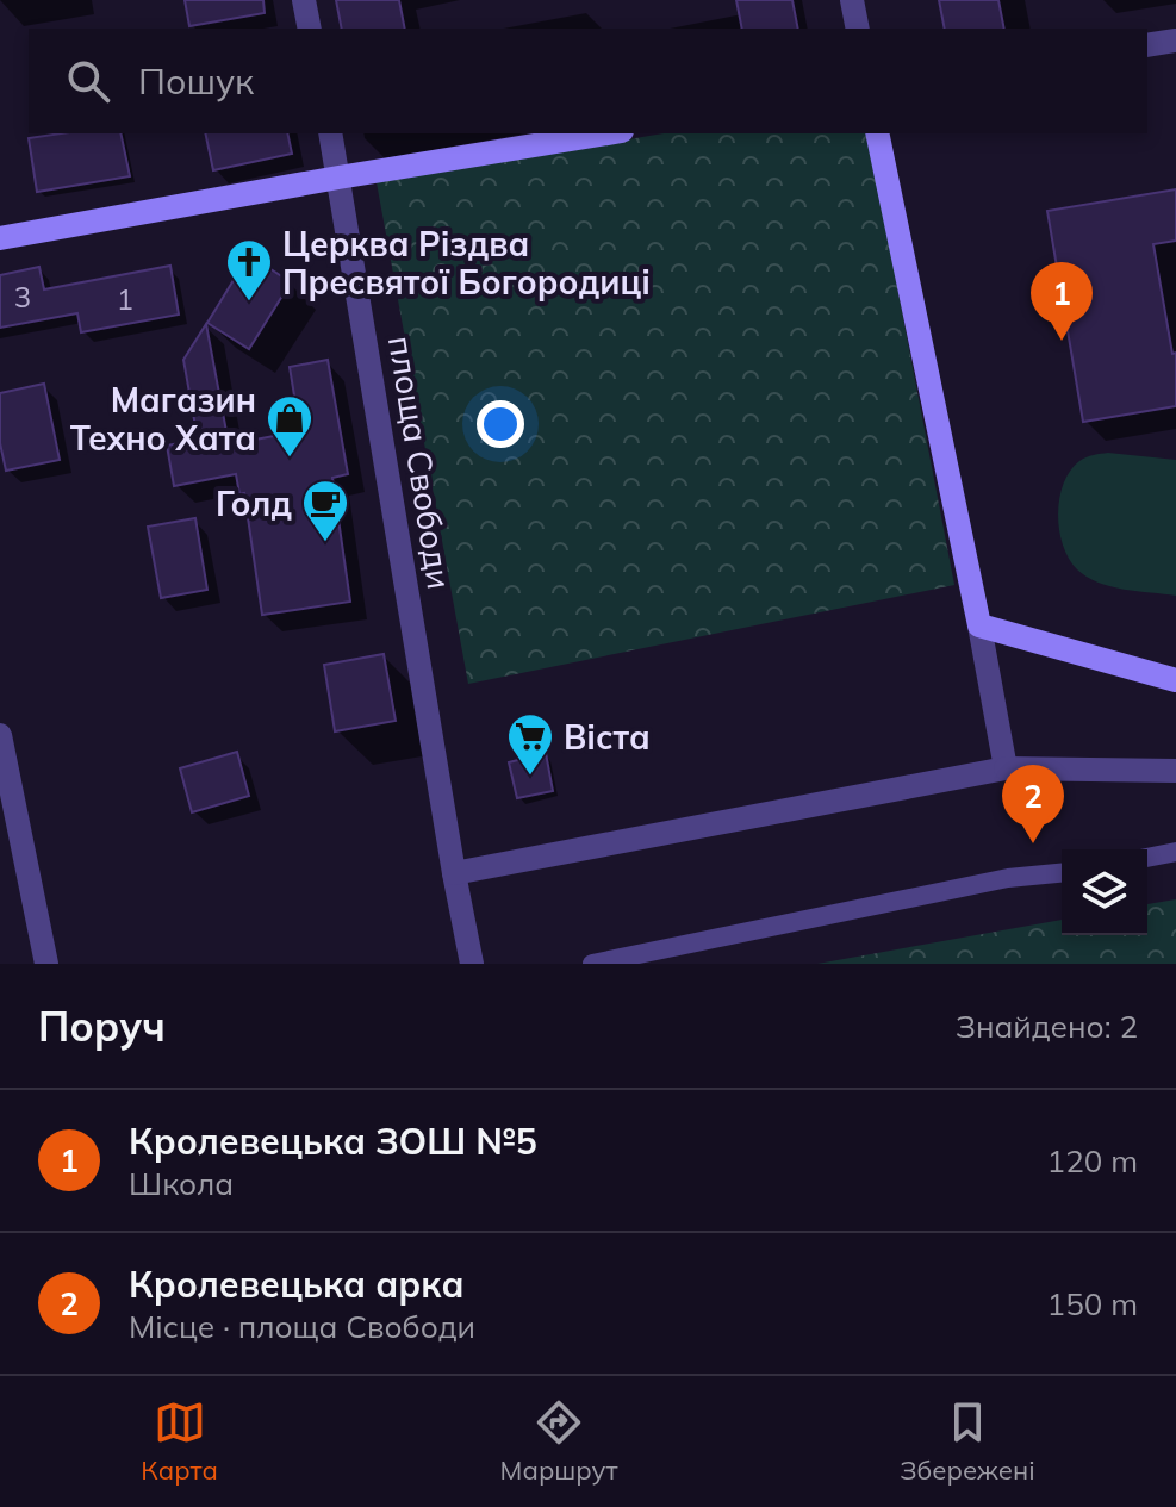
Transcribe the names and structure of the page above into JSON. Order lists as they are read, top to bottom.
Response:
{
  "streets": {
    "street": ["площа Свободи"]
  },
  "places": {
    "church": ["Церква Різдва Пресвятої Богородиці"],
    "shop": ["Магазин Техно Хата"],
    "cafe": ["Голд"],
    "supermarket": ["Віста"]
  },
  "house_numbers": ["3", "1"],
  "page": {
    "search": "Пошук",
    "pins": ["1", "2"],
    "heading": ["Поруч", "Знайдено: 2"],
    "list": [
      {
        "mark": "1",
        "name": "Кролевецька ЗОШ №5",
        "note": "Школа",
        "value": "120 m"
      },
      {
        "mark": "2",
        "name": "Кролевецька арка",
        "note": "Місце · площа Свободи",
        "value": "150 m"
      }
    ],
    "nav": ["Карта", "Маршрут", "Збережені"]
  }
}
